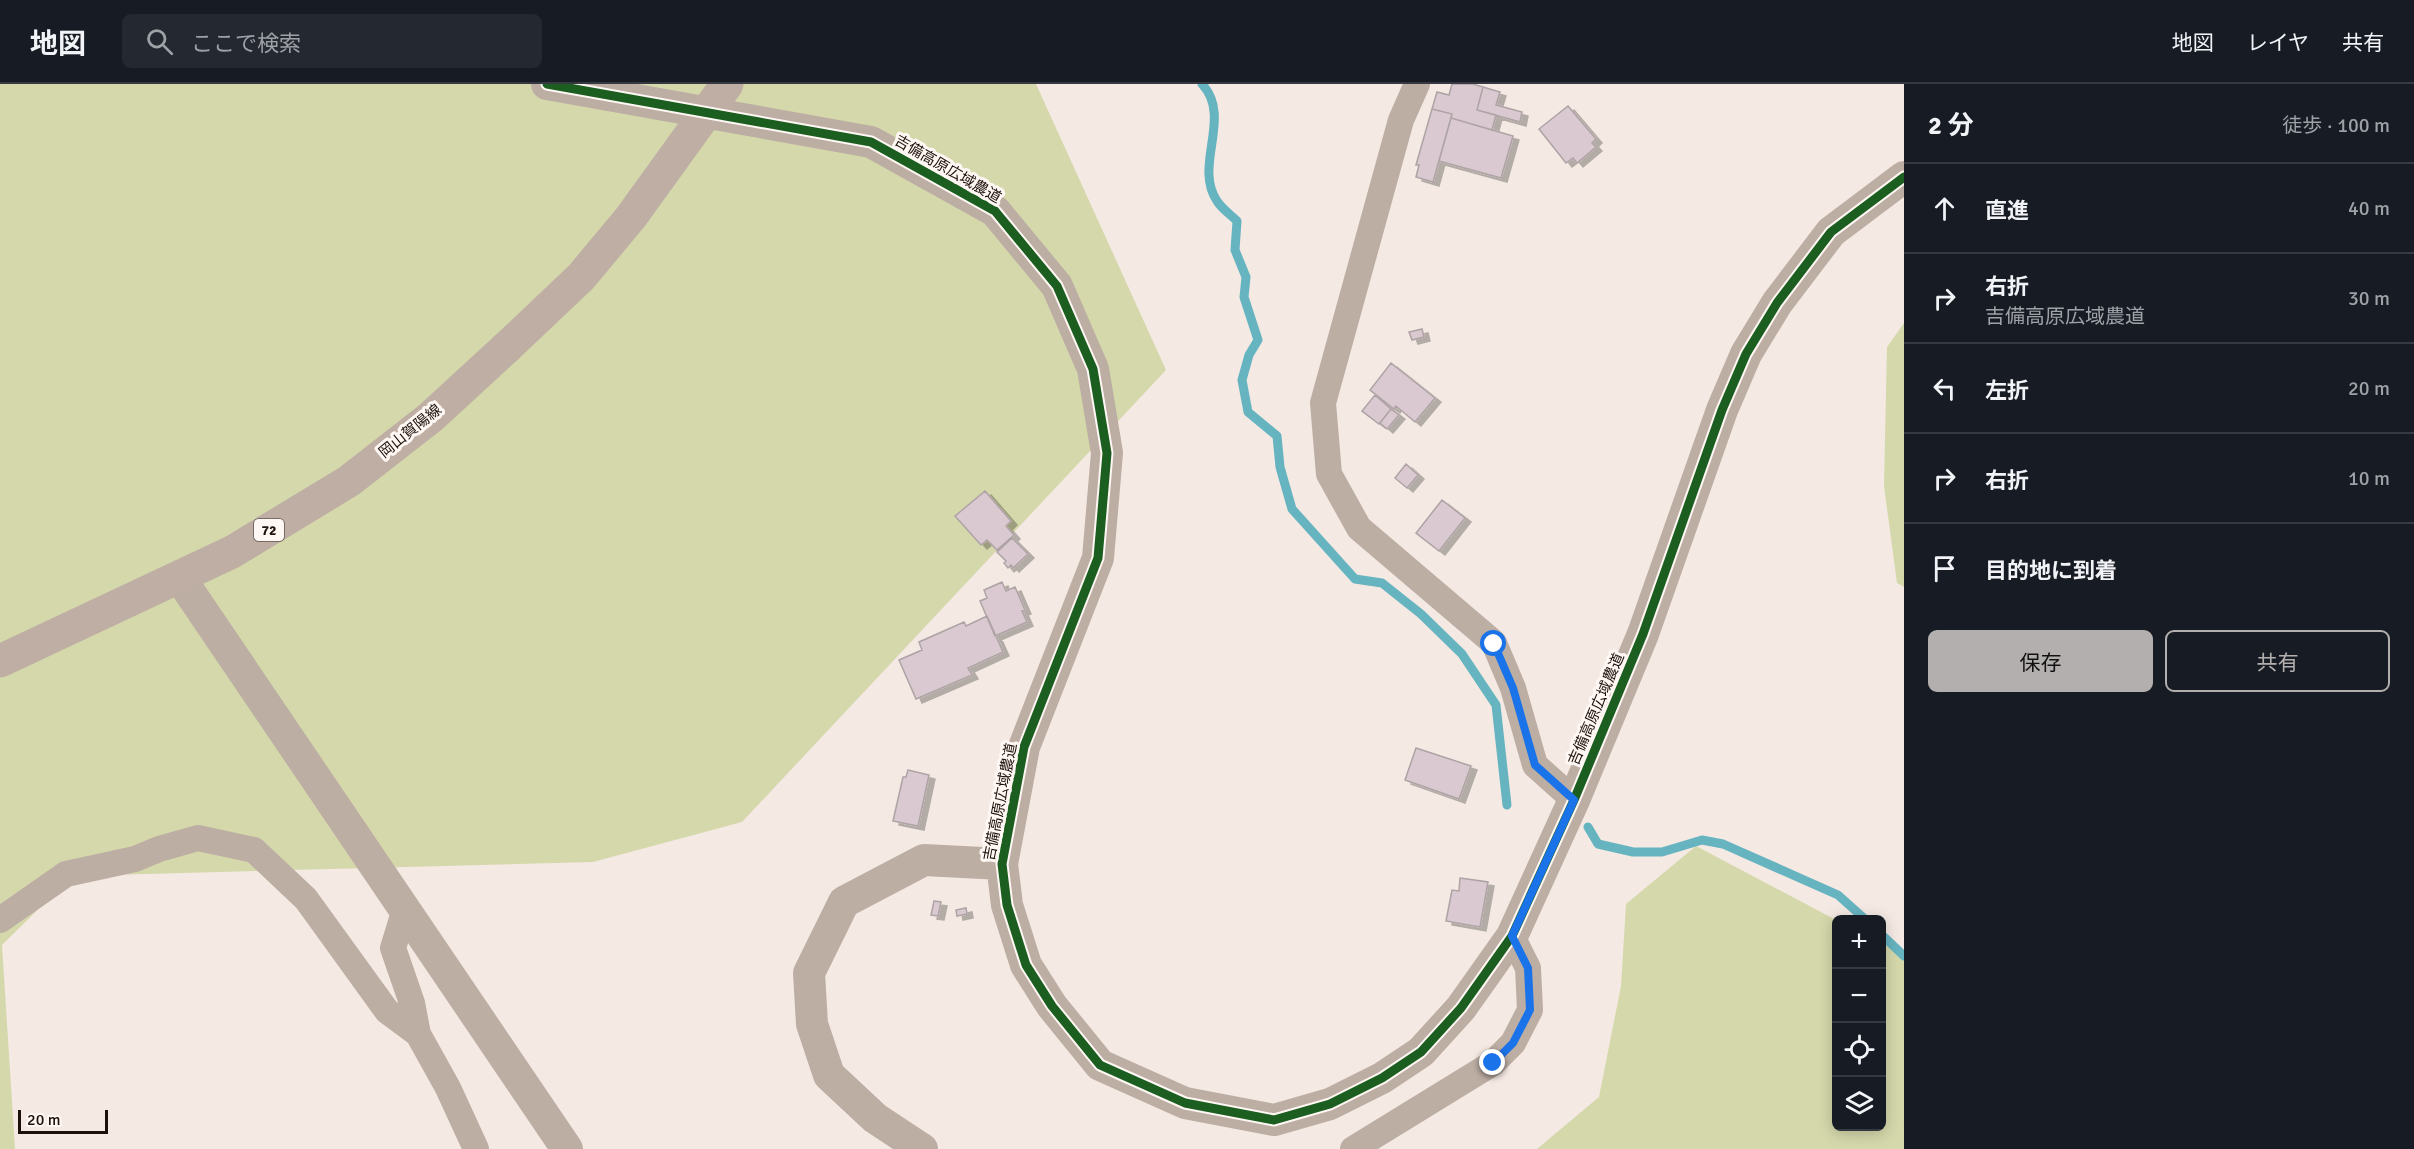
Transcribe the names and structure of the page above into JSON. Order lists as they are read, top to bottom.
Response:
{
  "streets": {
    "main road": ["岡山賀陽線", "72"],
    "street": ["吉備高原広域農道"]
  },
  "scale_bar": "20 m",
  "page": {
    "header": "地図",
    "search": "ここで検索",
    "nav": ["地図", "レイヤ", "共有"],
    "heading": ["2 分", "徒歩 · 100 m"],
    "list": [
      ["直進", "40 m"],
      ["右折", "吉備高原広域農道", "30 m"],
      ["左折", "20 m"],
      ["右折", "10 m"],
      "目的地に到着"
    ],
    "buttons": ["保存", "共有"],
    "map_buttons": ["+", "−"],
    "scale": "20 m"
  }
}
